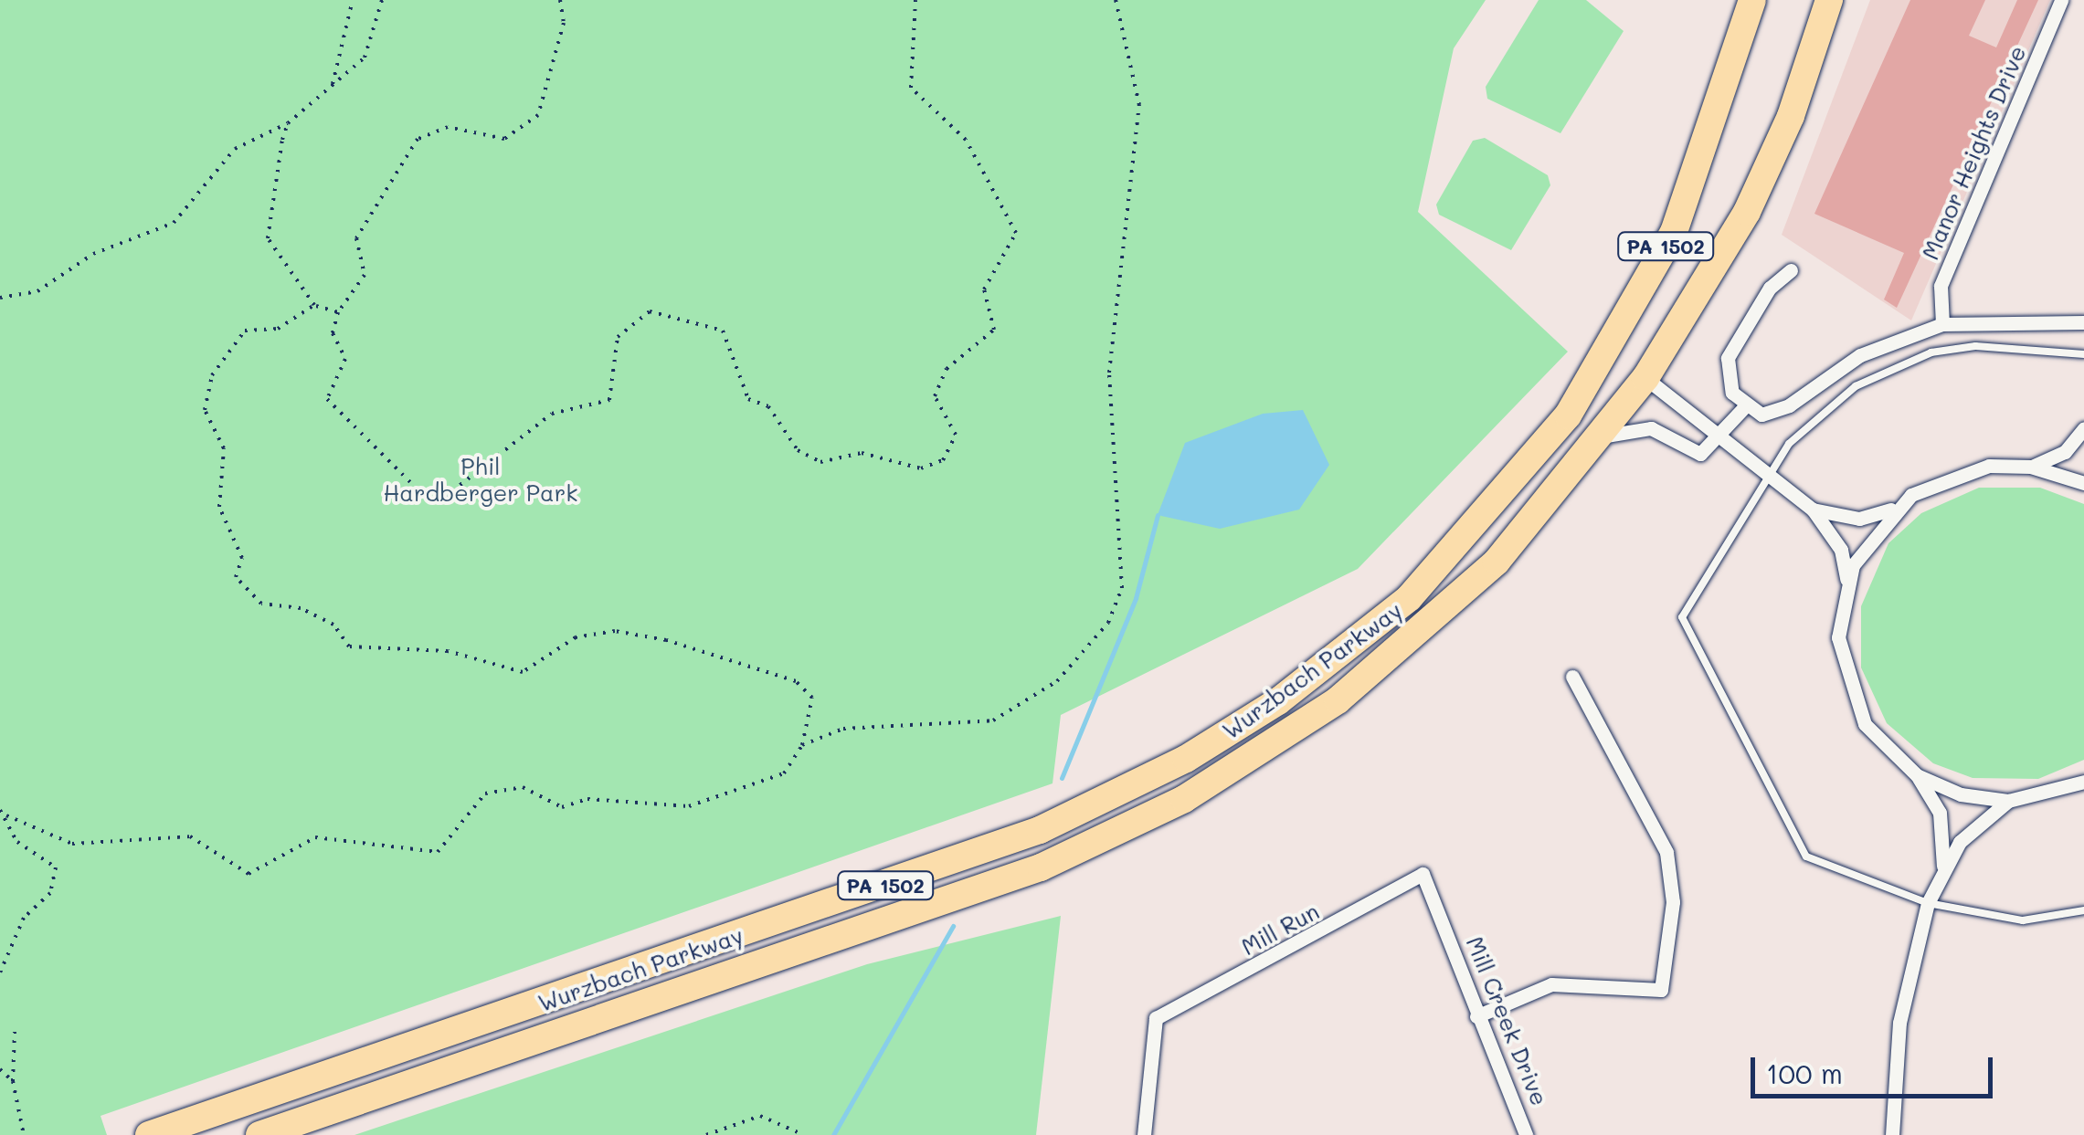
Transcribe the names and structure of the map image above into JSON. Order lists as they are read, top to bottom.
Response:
{
  "streets": {
    "highway": ["PA 1502", "Wurzbach Parkway"],
    "street": ["Manor Heights Drive", "Mill Run", "Mill Creek Drive"]
  },
  "crossings": [
    ["Mill Run", "Mill Creek Drive"]
  ],
  "parks": ["Phil Hardberger Park"],
  "scale_bar": "100 m"
}
